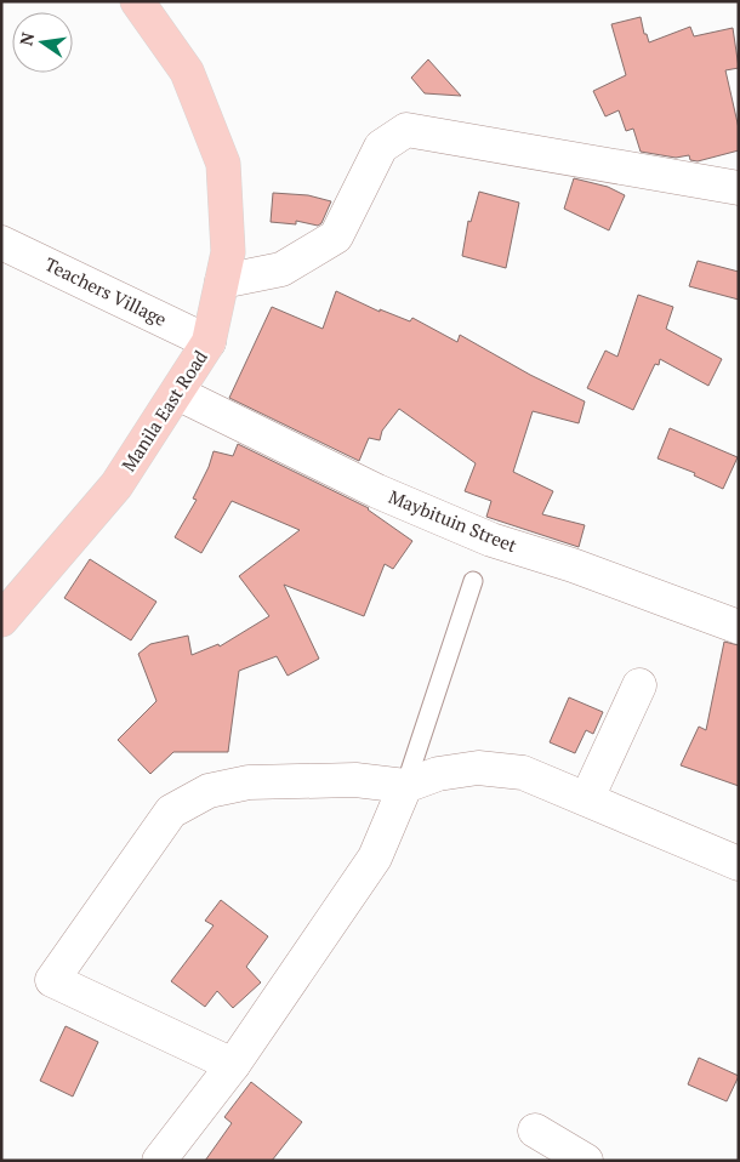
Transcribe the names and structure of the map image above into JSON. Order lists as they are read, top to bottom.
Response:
{
  "streets": {
    "main road": ["Manila East Road"],
    "street": ["Teachers Village", "Maybituin Street"]
  },
  "crossings": [
    ["Teachers Village", "Manila East Road"],
    ["Manila East Road", "Maybituin Street"]
  ],
  "north": "left"
}
